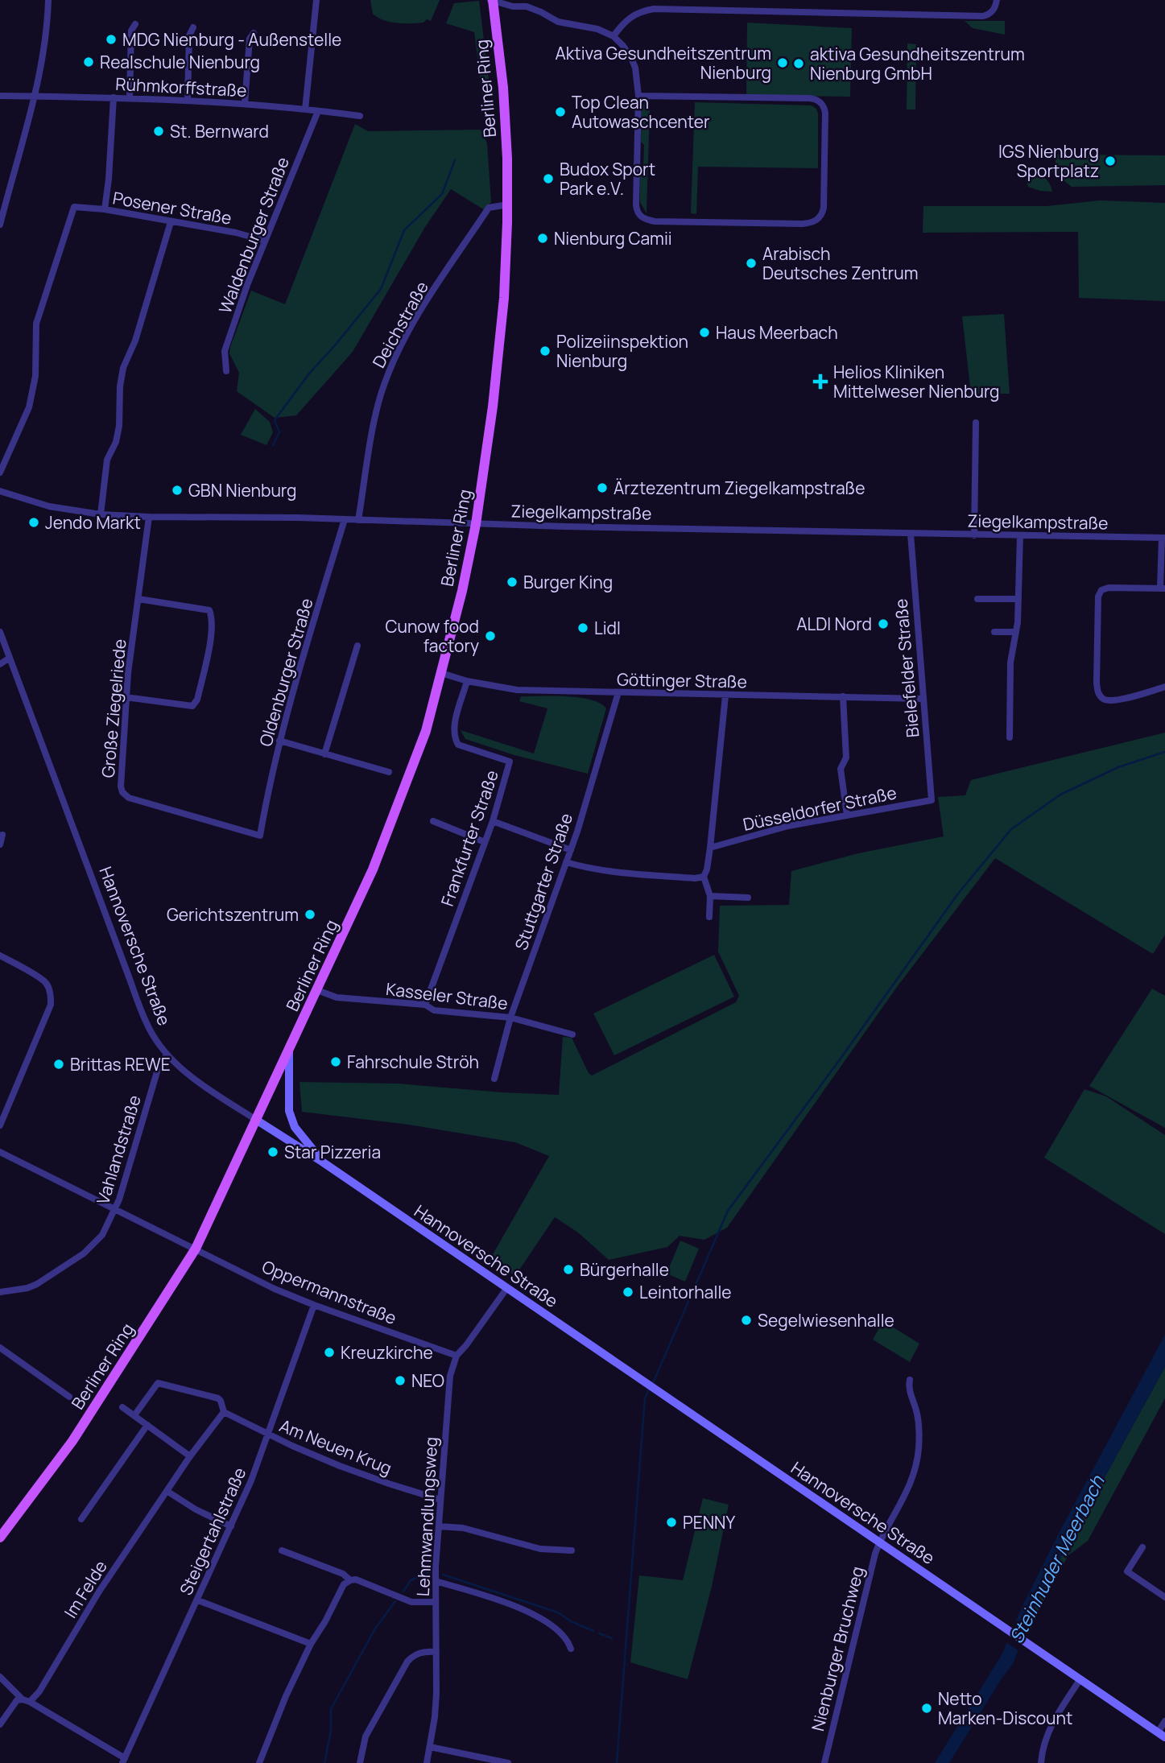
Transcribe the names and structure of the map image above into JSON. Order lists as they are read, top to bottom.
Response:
{
  "streets": {
    "main road": ["Berliner Ring"],
    "street": [
      "Rühmkorffstraße",
      "Posener Straße",
      "Waldenburger Straße",
      "Deichstraße",
      "Ziegelkampstraße",
      "Bielefelder Straße",
      "Oldenburger Straße",
      "Göttinger Straße",
      "Große Ziegelriede",
      "Düsseldorfer Straße",
      "Frankfurter Straße",
      "Stuttgarter Straße",
      "Hannoversche Straße",
      "Kasseler Straße",
      "Vahlandstraße",
      "Oppermannstraße",
      "Am Neuen Krug",
      "Lehmwandlungsweg",
      "Steigertahlstraße",
      "Im Felde",
      "Nienburger Bruchweg"
    ]
  },
  "crossings": [
    ["Rühmkorffstraße", "Waldenburger Straße"],
    ["Berliner Ring", "Deichstraße"],
    ["Berliner Ring", "Ziegelkampstraße"],
    ["Berliner Ring", "Göttinger Straße"],
    ["Berliner Ring", "Hannoversche Straße"],
    ["Berliner Ring", "Kasseler Straße"],
    ["Berliner Ring", "Oppermannstraße"],
    ["Posener Straße", "Waldenburger Straße"],
    ["Deichstraße", "Ziegelkampstraße"],
    ["Ziegelkampstraße", "Bielefelder Straße"],
    ["Ziegelkampstraße", "Oldenburger Straße"],
    ["Ziegelkampstraße", "Große Ziegelriede"],
    ["Bielefelder Straße", "Göttinger Straße"],
    ["Bielefelder Straße", "Düsseldorfer Straße"],
    ["Oldenburger Straße", "Große Ziegelriede"],
    ["Göttinger Straße", "Frankfurter Straße"],
    ["Göttinger Straße", "Stuttgarter Straße"],
    ["Frankfurter Straße", "Kasseler Straße"],
    ["Stuttgarter Straße", "Kasseler Straße"],
    ["Hannoversche Straße", "Vahlandstraße"],
    ["Hannoversche Straße", "Lehmwandlungsweg"],
    ["Hannoversche Straße", "Nienburger Bruchweg"],
    ["Vahlandstraße", "Oppermannstraße"],
    ["Oppermannstraße", "Lehmwandlungsweg"],
    ["Oppermannstraße", "Steigertahlstraße"],
    ["Am Neuen Krug", "Lehmwandlungsweg"],
    ["Am Neuen Krug", "Steigertahlstraße"]
  ],
  "water": ["Steinhuder Meerbach"],
  "places": {
    "other": [
      "MDG Nienburg - Außenstelle",
      "Realschule Nienburg",
      "Aktiva Gesundheitszentrum Nienburg",
      "aktiva Gesundheitszentrum Nienburg GmbH",
      "Top Clean Autowaschcenter",
      "St. Bernward",
      "IGS Nienburg Sportplatz",
      "Budox Sport Park e.V.",
      "Nienburg Camii",
      "Arabisch Deutsches Zentrum",
      "Haus Meerbach",
      "Polizeiinspektion Nienburg",
      "Ärztezentrum Ziegelkampstraße",
      "GBN Nienburg",
      "Jendo Markt",
      "Burger King",
      "ALDI Nord",
      "Lidl",
      "Cunow food factory",
      "Gerichtszentrum",
      "Fahrschule Ströh",
      "Brittas REWE",
      "Star Pizzeria",
      "Bürgerhalle",
      "Leintorhalle",
      "Segelwiesenhalle",
      "Kreuzkirche",
      "NEO",
      "PENNY",
      "Netto Marken-Discount"
    ],
    "health": ["Helios Kliniken Mittelweser Nienburg"]
  }
}
